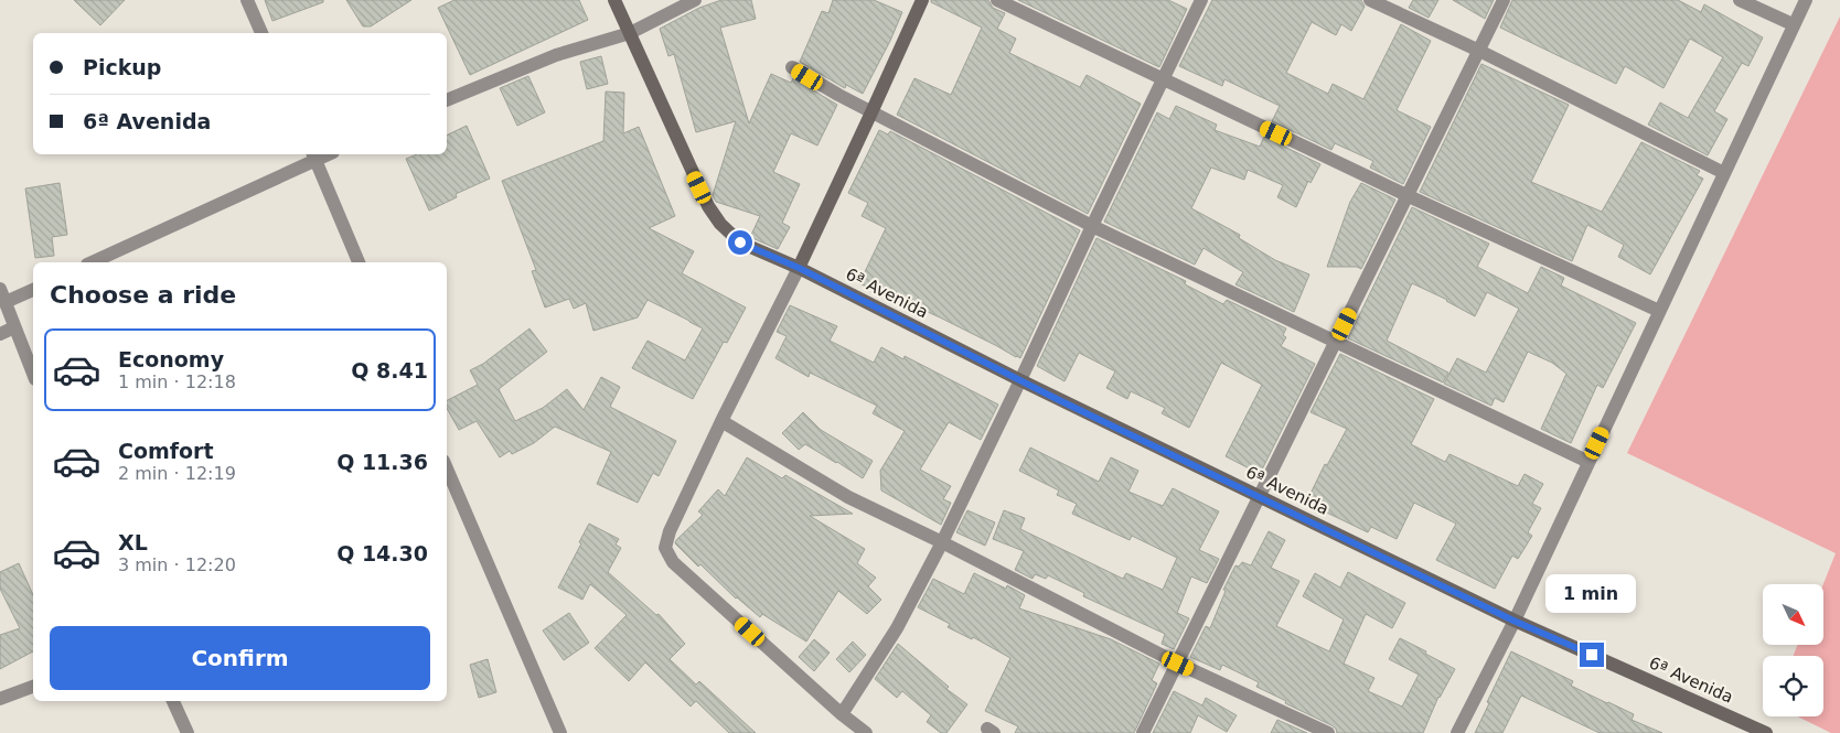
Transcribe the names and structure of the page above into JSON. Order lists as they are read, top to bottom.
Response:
{
  "streets": {
    "street": ["6ª Avenida"]
  },
  "north": "bottom right",
  "page": {
    "banner": ["Pickup", "6ª Avenida"],
    "heading": "Choose a ride",
    "list": [
      {
        "name": "Economy",
        "note": "1 min · 12:18",
        "value": "Q 8.41"
      },
      {
        "name": "Comfort",
        "note": "2 min · 12:19",
        "value": "Q 11.36"
      },
      {
        "name": "XL",
        "note": "3 min · 12:20",
        "value": "Q 14.30"
      }
    ],
    "bubble": "1 min",
    "buttons": "Confirm"
  }
}
